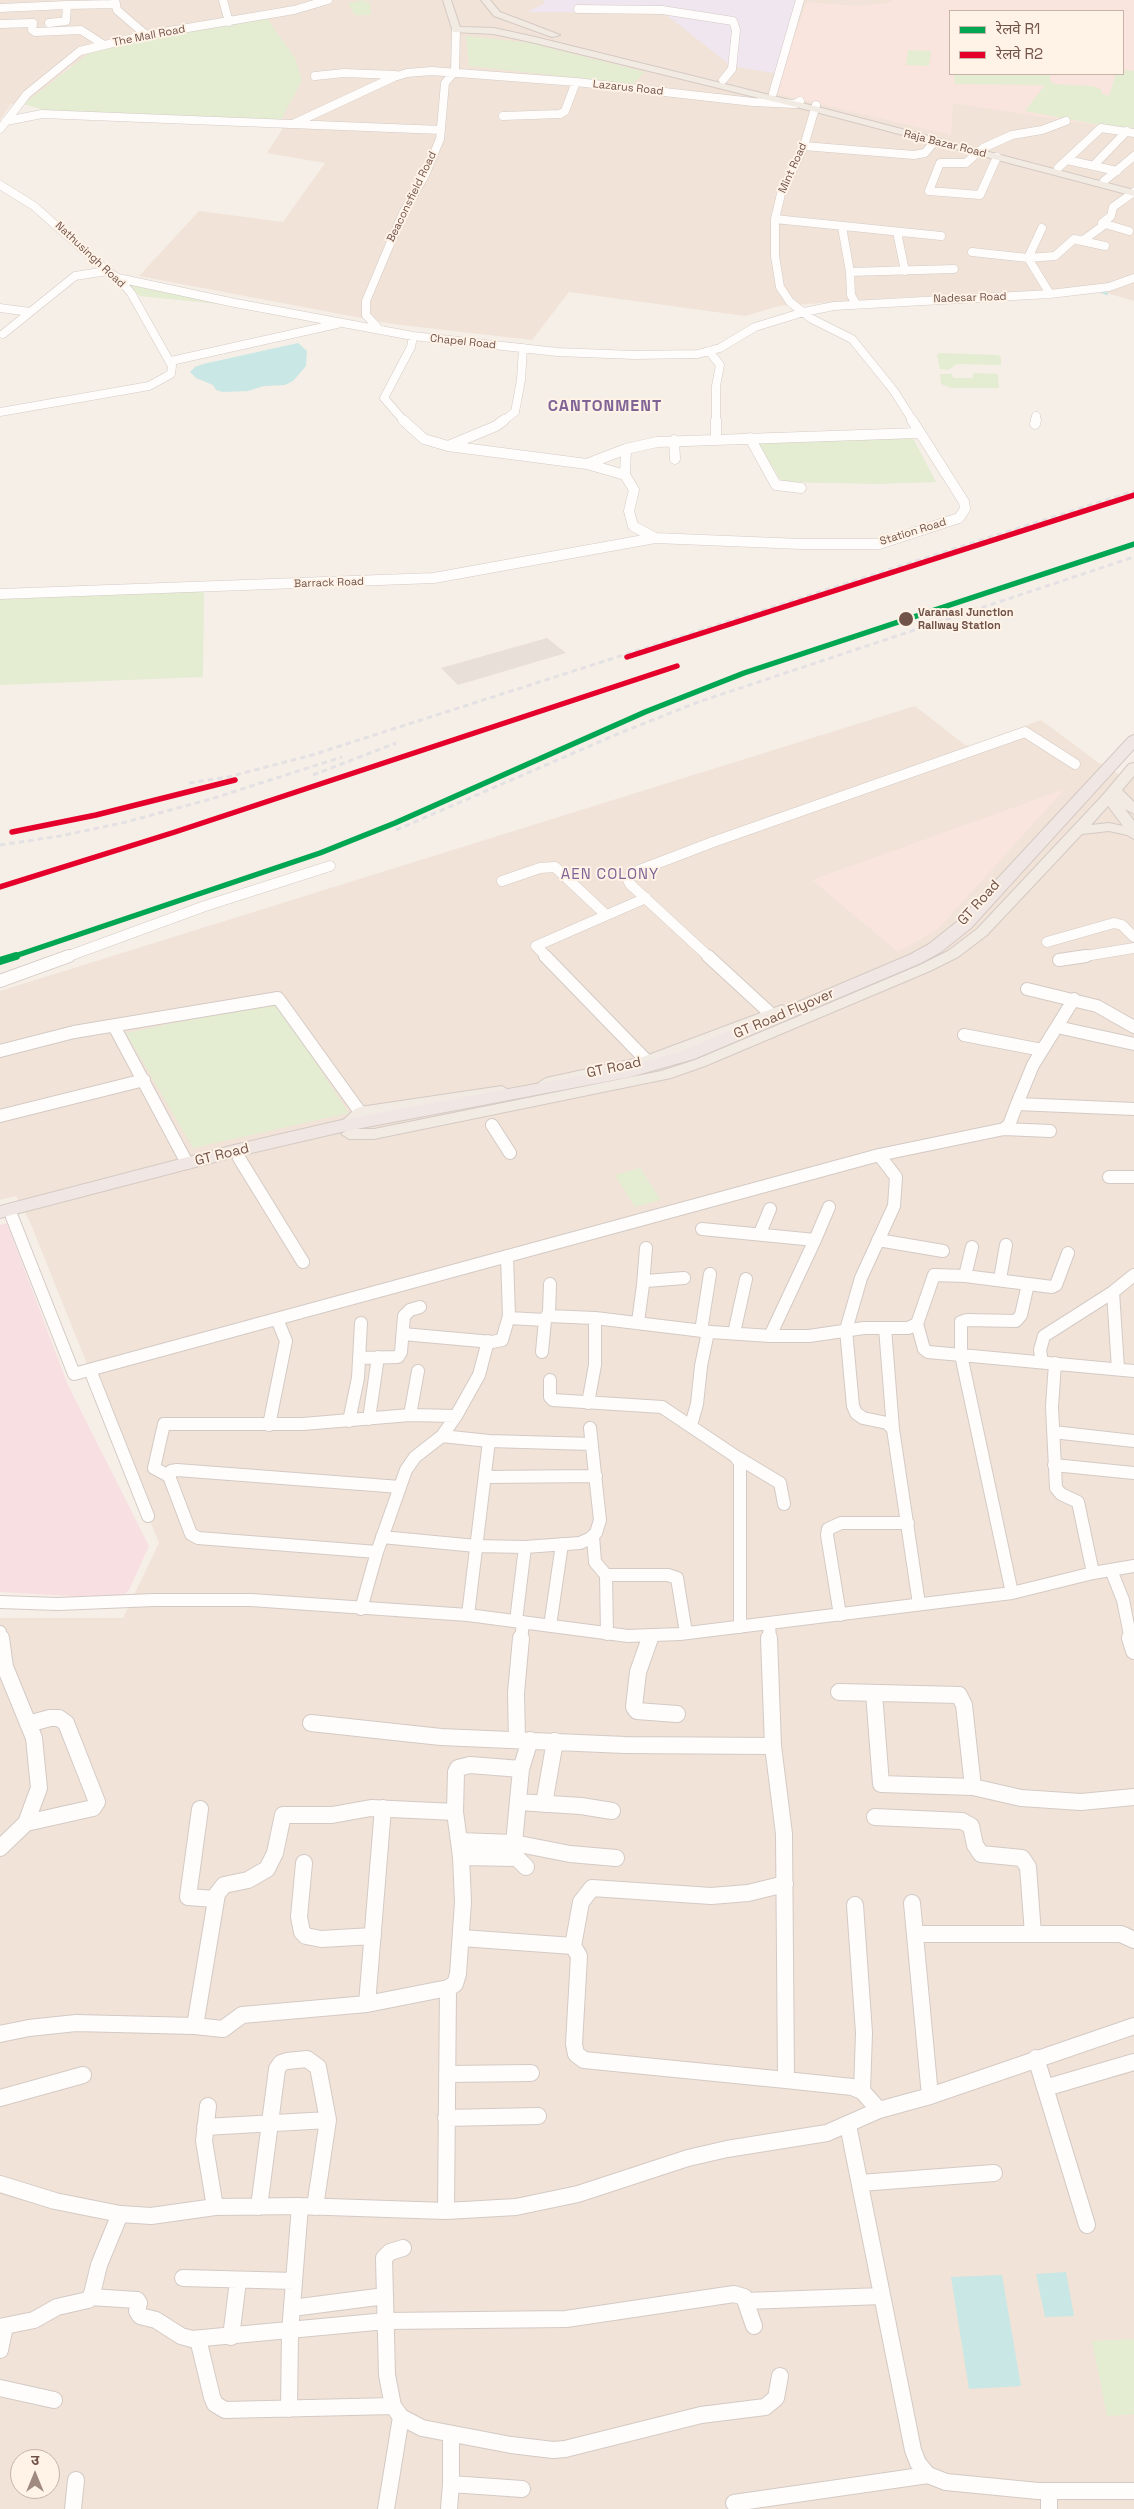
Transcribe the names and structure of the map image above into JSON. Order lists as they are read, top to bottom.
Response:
{
  "streets": {
    "highway": ["GT Road", "GT Road Flyover"],
    "main road": ["Raja Bazar Road"],
    "street": [
      "The Mall Road",
      "Lazarus Road",
      "Mint Road",
      "Beaconsfield Road",
      "Nathusingh Road",
      "Nadesar Road",
      "Chapel Road",
      "Station Road",
      "Barrack Road"
    ]
  },
  "crossings": [
    ["Lazarus Road", "Raja Bazar Road"],
    ["Lazarus Road", "Beaconsfield Road"],
    ["Raja Bazar Road", "Mint Road"],
    ["Raja Bazar Road", "Beaconsfield Road"],
    ["Mint Road", "Nadesar Road"],
    ["Mint Road", "Chapel Road"],
    ["Mint Road", "Station Road"],
    ["Nathusingh Road", "Chapel Road"],
    ["Nadesar Road", "Chapel Road"],
    ["Nadesar Road", "Station Road"],
    ["Chapel Road", "Station Road"],
    ["Station Road", "Barrack Road"],
    ["GT Road", "GT Road Flyover"]
  ],
  "districts": ["CANTONMENT", "AEN COLONY"],
  "places": ["Varanasi Junction Railway Station"],
  "lines": ["rail line R2", "rail line R1"],
  "legend": ["रेलवे R1", "रेलवे R2"],
  "north": "top"
}
